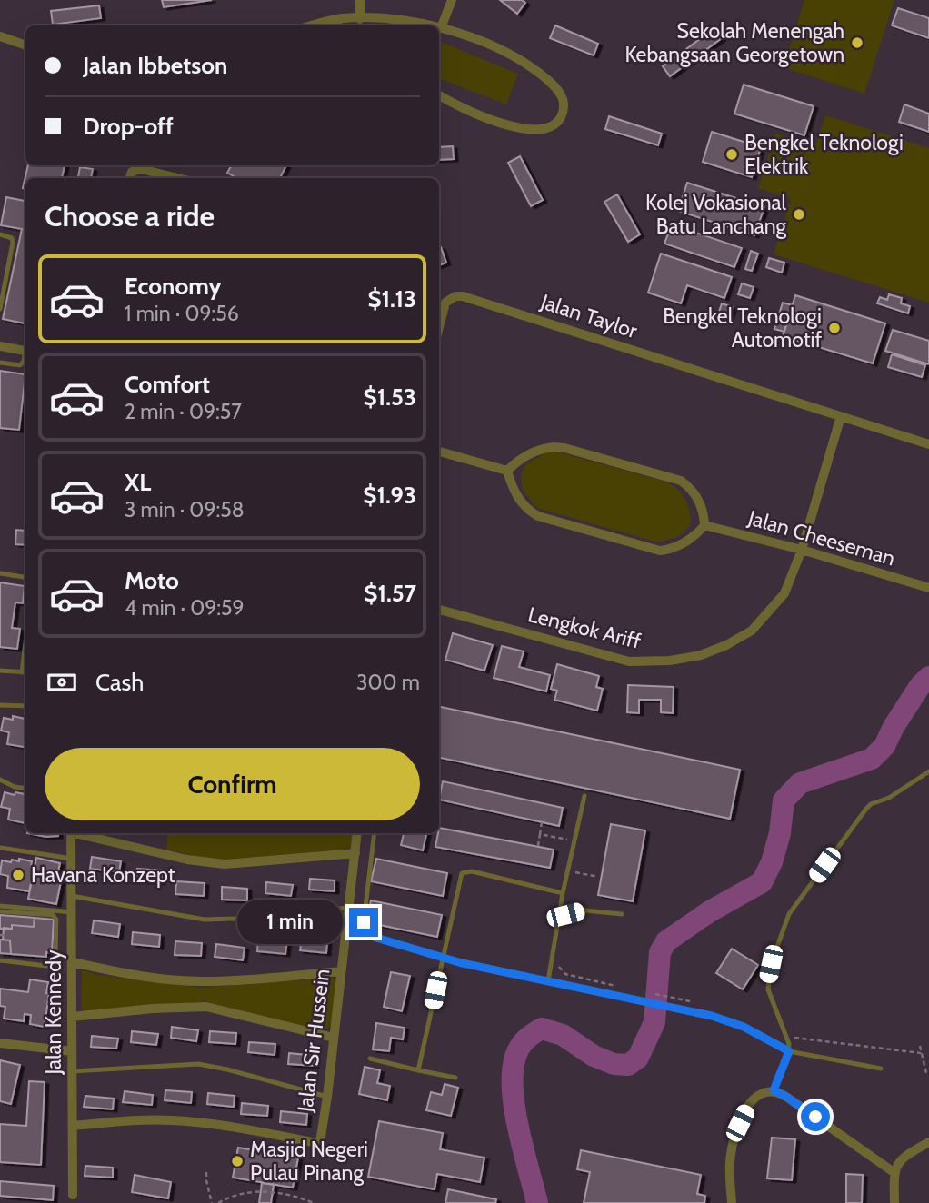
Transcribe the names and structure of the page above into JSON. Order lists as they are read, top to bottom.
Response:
{
  "streets": {
    "street": [
      "Jalan Taylor",
      "Jalan Cheeseman",
      "Lengkok Ariff",
      "Jalan Kennedy",
      "Jalan Sir Hussein"
    ]
  },
  "crossings": [
    ["Jalan Taylor", "Lengkok Ariff"],
    ["Jalan Cheeseman", "Lengkok Ariff"],
    ["Jalan Kennedy", "Jalan Sir Hussein"]
  ],
  "places": [
    "Sekolah Menengah Kebangsaan Georgetown",
    "Bengkel Teknologi Elektrik",
    "Kolej Vokasional Batu Lanchang",
    "Bengkel Teknologi Automotif",
    "Havana Konzept",
    "Masjid Negeri Pulau Pinang"
  ],
  "page": {
    "banner": ["Jalan Ibbetson", "Drop-off"],
    "heading": "Choose a ride",
    "list": [
      {
        "name": "Economy",
        "note": "1 min · 09:56",
        "value": "$1.13"
      },
      {
        "name": "Comfort",
        "note": "2 min · 09:57",
        "value": "$1.53"
      },
      {
        "name": "XL",
        "note": "3 min · 09:58",
        "value": "$1.93"
      },
      {
        "name": "Moto",
        "note": "4 min · 09:59",
        "value": "$1.57"
      }
    ],
    "pay": ["Cash", "300 m"],
    "buttons": "Confirm",
    "bubble": "1 min"
  }
}
